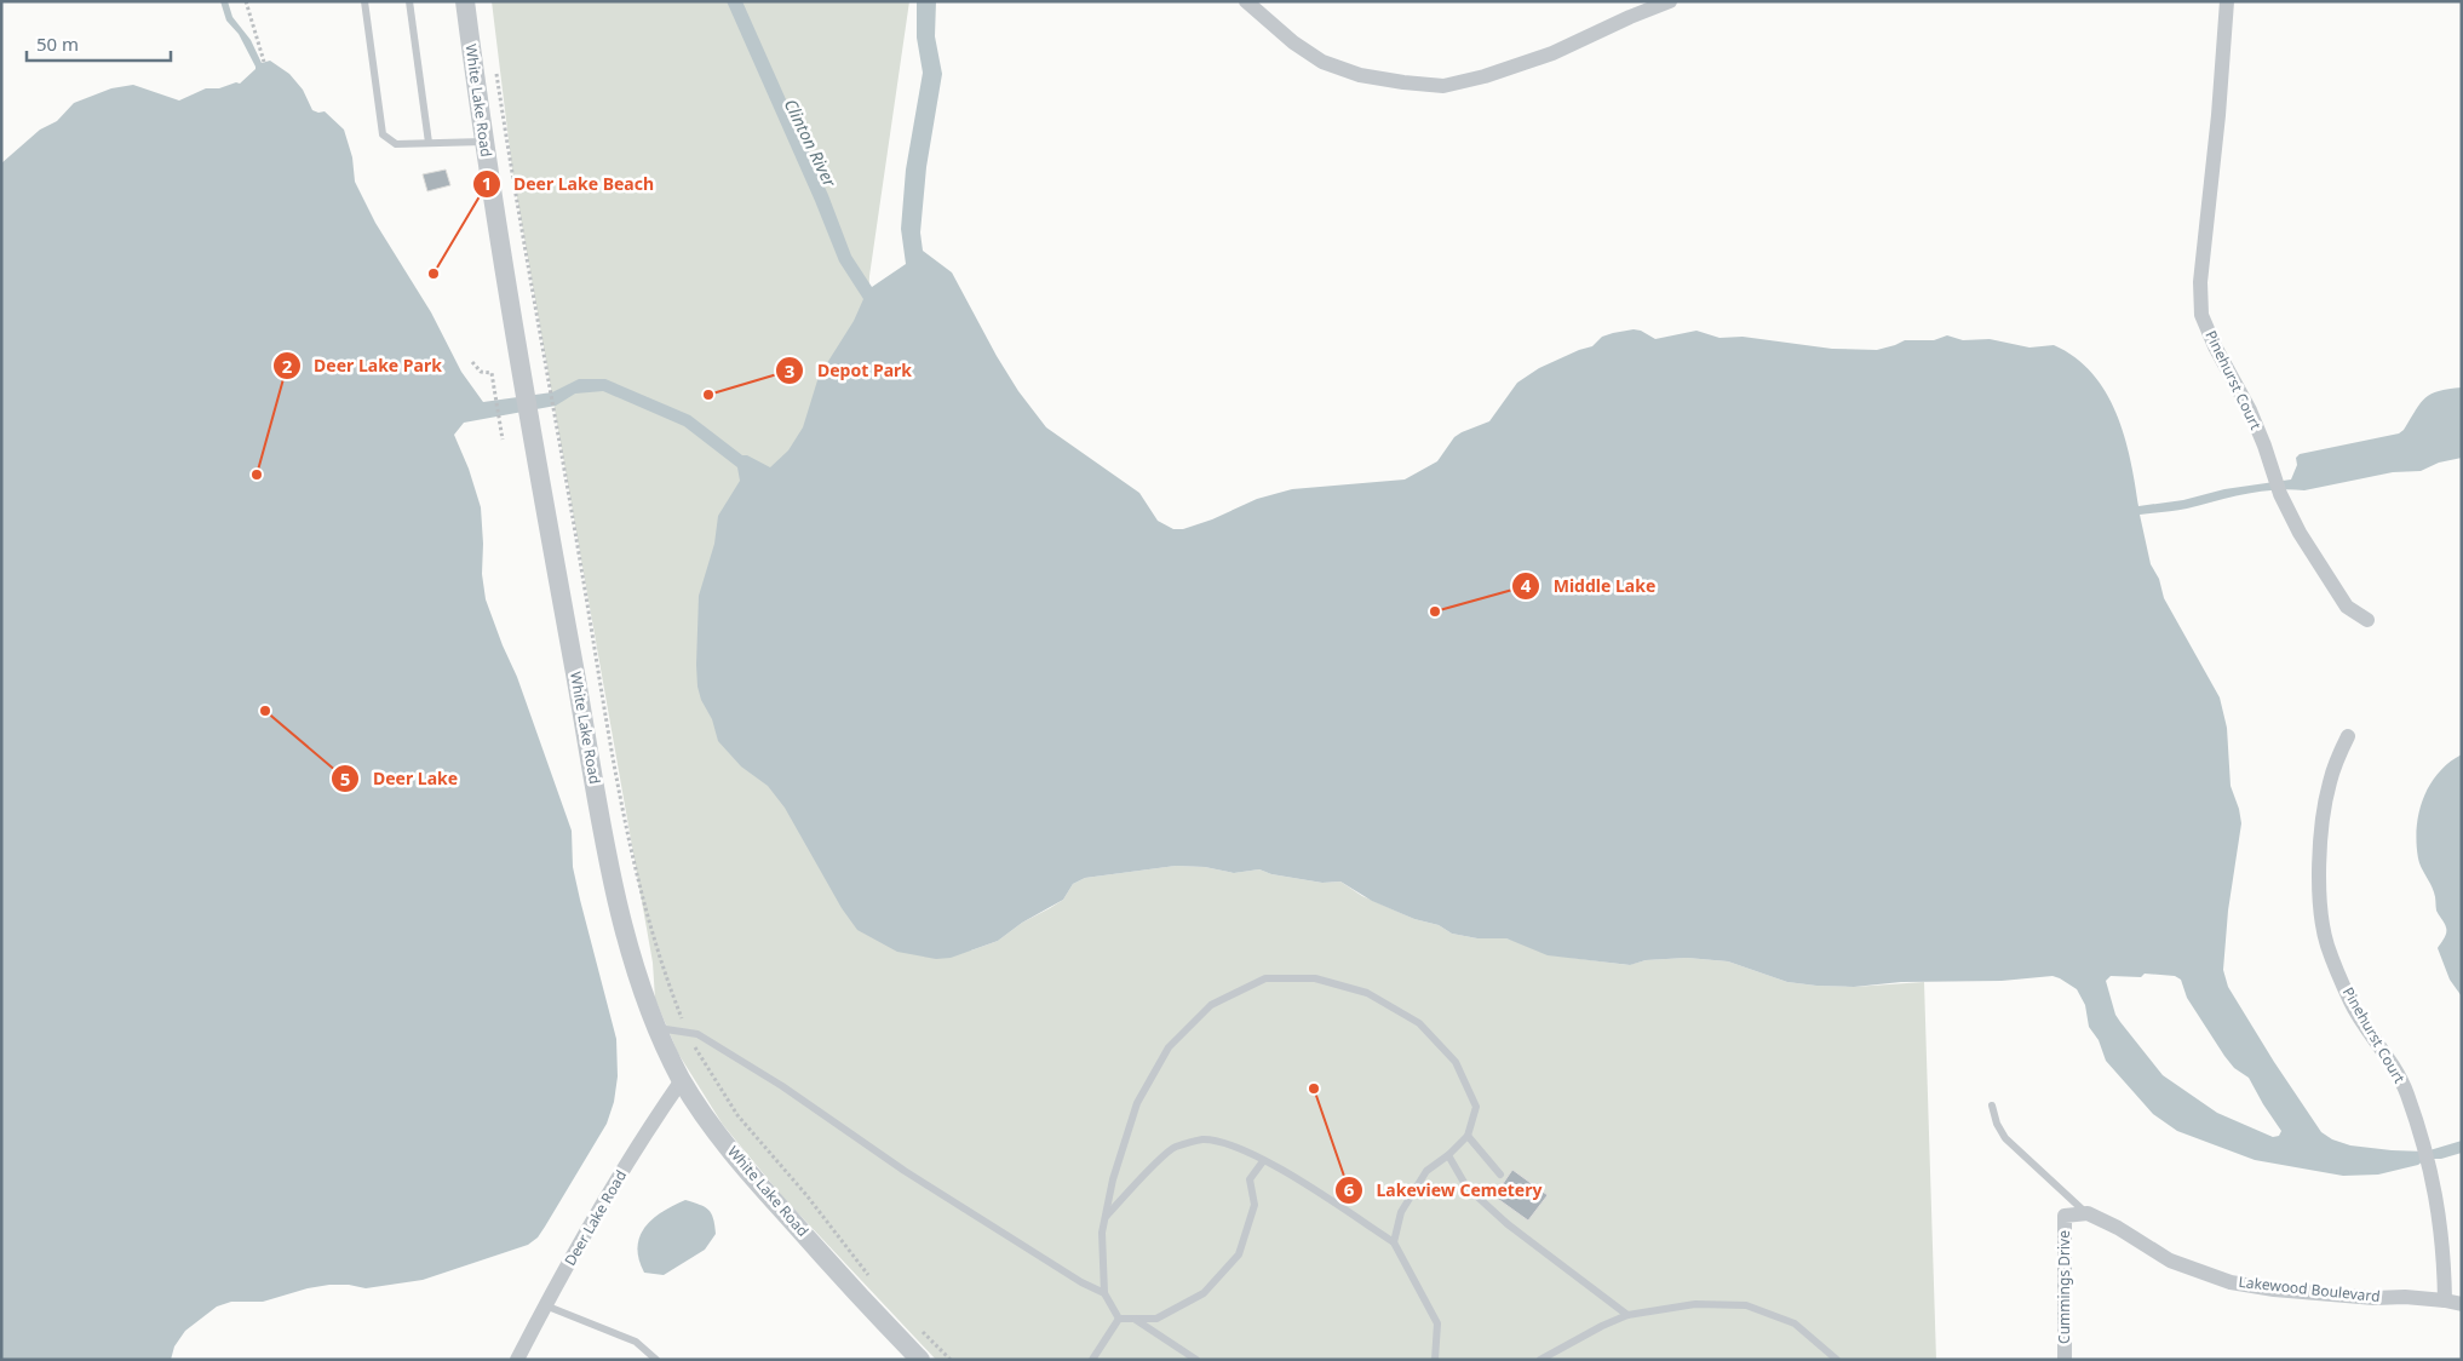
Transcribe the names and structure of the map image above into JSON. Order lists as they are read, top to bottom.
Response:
{
  "streets": {
    "street": [
      "White Lake Road",
      "Pinehurst Court",
      "Deer Lake Road",
      "Cummings Drive",
      "Lakewood Boulevard"
    ]
  },
  "crossings": [
    ["White Lake Road", "Deer Lake Road"],
    ["Pinehurst Court", "Lakewood Boulevard"],
    ["Cummings Drive", "Lakewood Boulevard"]
  ],
  "water": ["Clinton River"],
  "places": [
    "Deer Lake Beach",
    "Depot Park",
    "Deer Lake Park",
    "Middle Lake",
    "Deer Lake",
    "Lakeview Cemetery"
  ],
  "scale_bar": "50 m"
}
